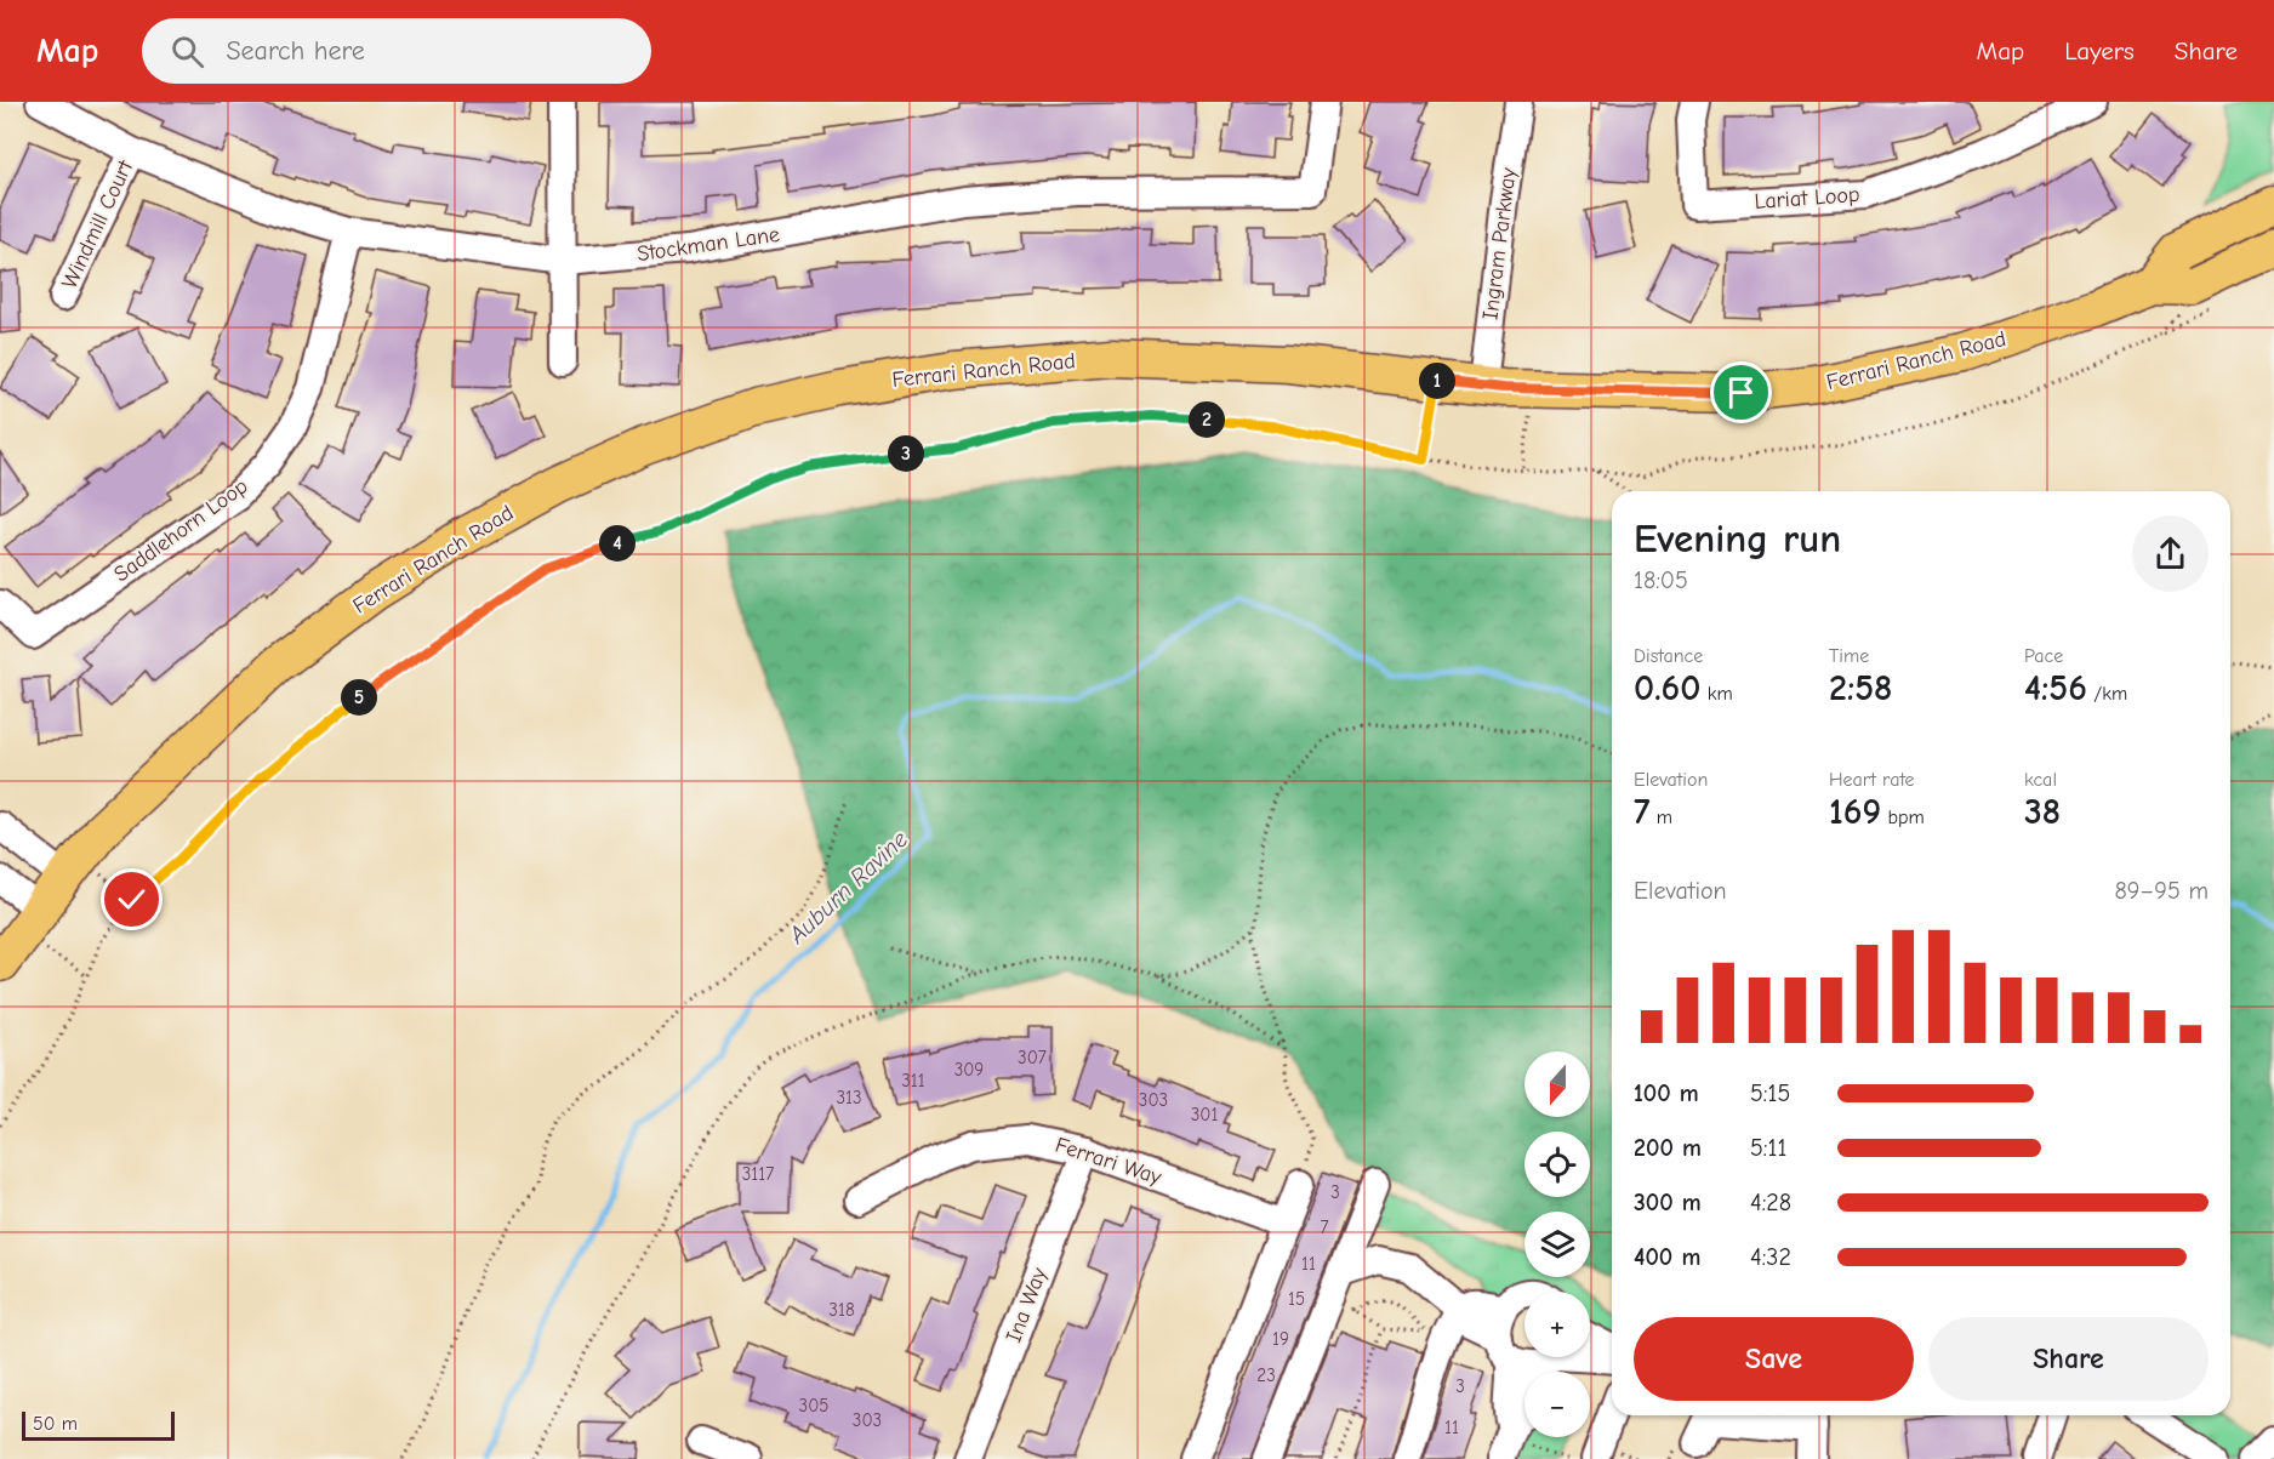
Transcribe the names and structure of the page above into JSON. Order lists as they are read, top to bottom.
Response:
{
  "streets": {
    "main road": ["Ferrari Ranch Road"],
    "street": [
      "Lariat Loop",
      "Windmill Court",
      "Stockman Lane",
      "Ingram Parkway",
      "Saddlehorn Loop",
      "Ferrari Way",
      "Ina Way"
    ]
  },
  "crossings": [
    ["Windmill Court", "Stockman Lane"],
    ["Stockman Lane", "Saddlehorn Loop"],
    ["Ingram Parkway", "Ferrari Ranch Road"],
    ["Ferrari Way", "Ina Way"]
  ],
  "water": ["Auburn Ravine"],
  "house_numbers": [
    "307",
    "309",
    "311",
    "313",
    "303",
    "301",
    "3117",
    "3",
    "7",
    "11",
    "15",
    "318",
    "19",
    "23",
    "3",
    "305",
    "303",
    "11"
  ],
  "scale_bar": "50 m",
  "north": "bottom",
  "page": {
    "header": "Map",
    "search": "Search here",
    "nav": ["Map", "Layers", "Share"],
    "pins": [
      "1",
      "2",
      "3",
      "4",
      "5"
    ],
    "heading": ["Evening run", "18:05"],
    "stats": [
      ["Distance", "0.60 km"],
      ["Time", "2:58"],
      ["Pace", "4:56 /km"],
      ["Elevation", "7 m"],
      ["Heart rate", "169 bpm"],
      ["kcal", "38"]
    ],
    "chart": ["Elevation", "89–95 m"],
    "map_buttons": ["+", "−"],
    "list": [
      {
        "name": "100 m",
        "note": "5:15"
      },
      {
        "name": "200 m",
        "note": "5:11"
      },
      {
        "name": "300 m",
        "note": "4:28"
      },
      {
        "name": "400 m",
        "note": "4:32"
      }
    ],
    "buttons": ["Save", "Share"],
    "scale": "50 m"
  }
}
